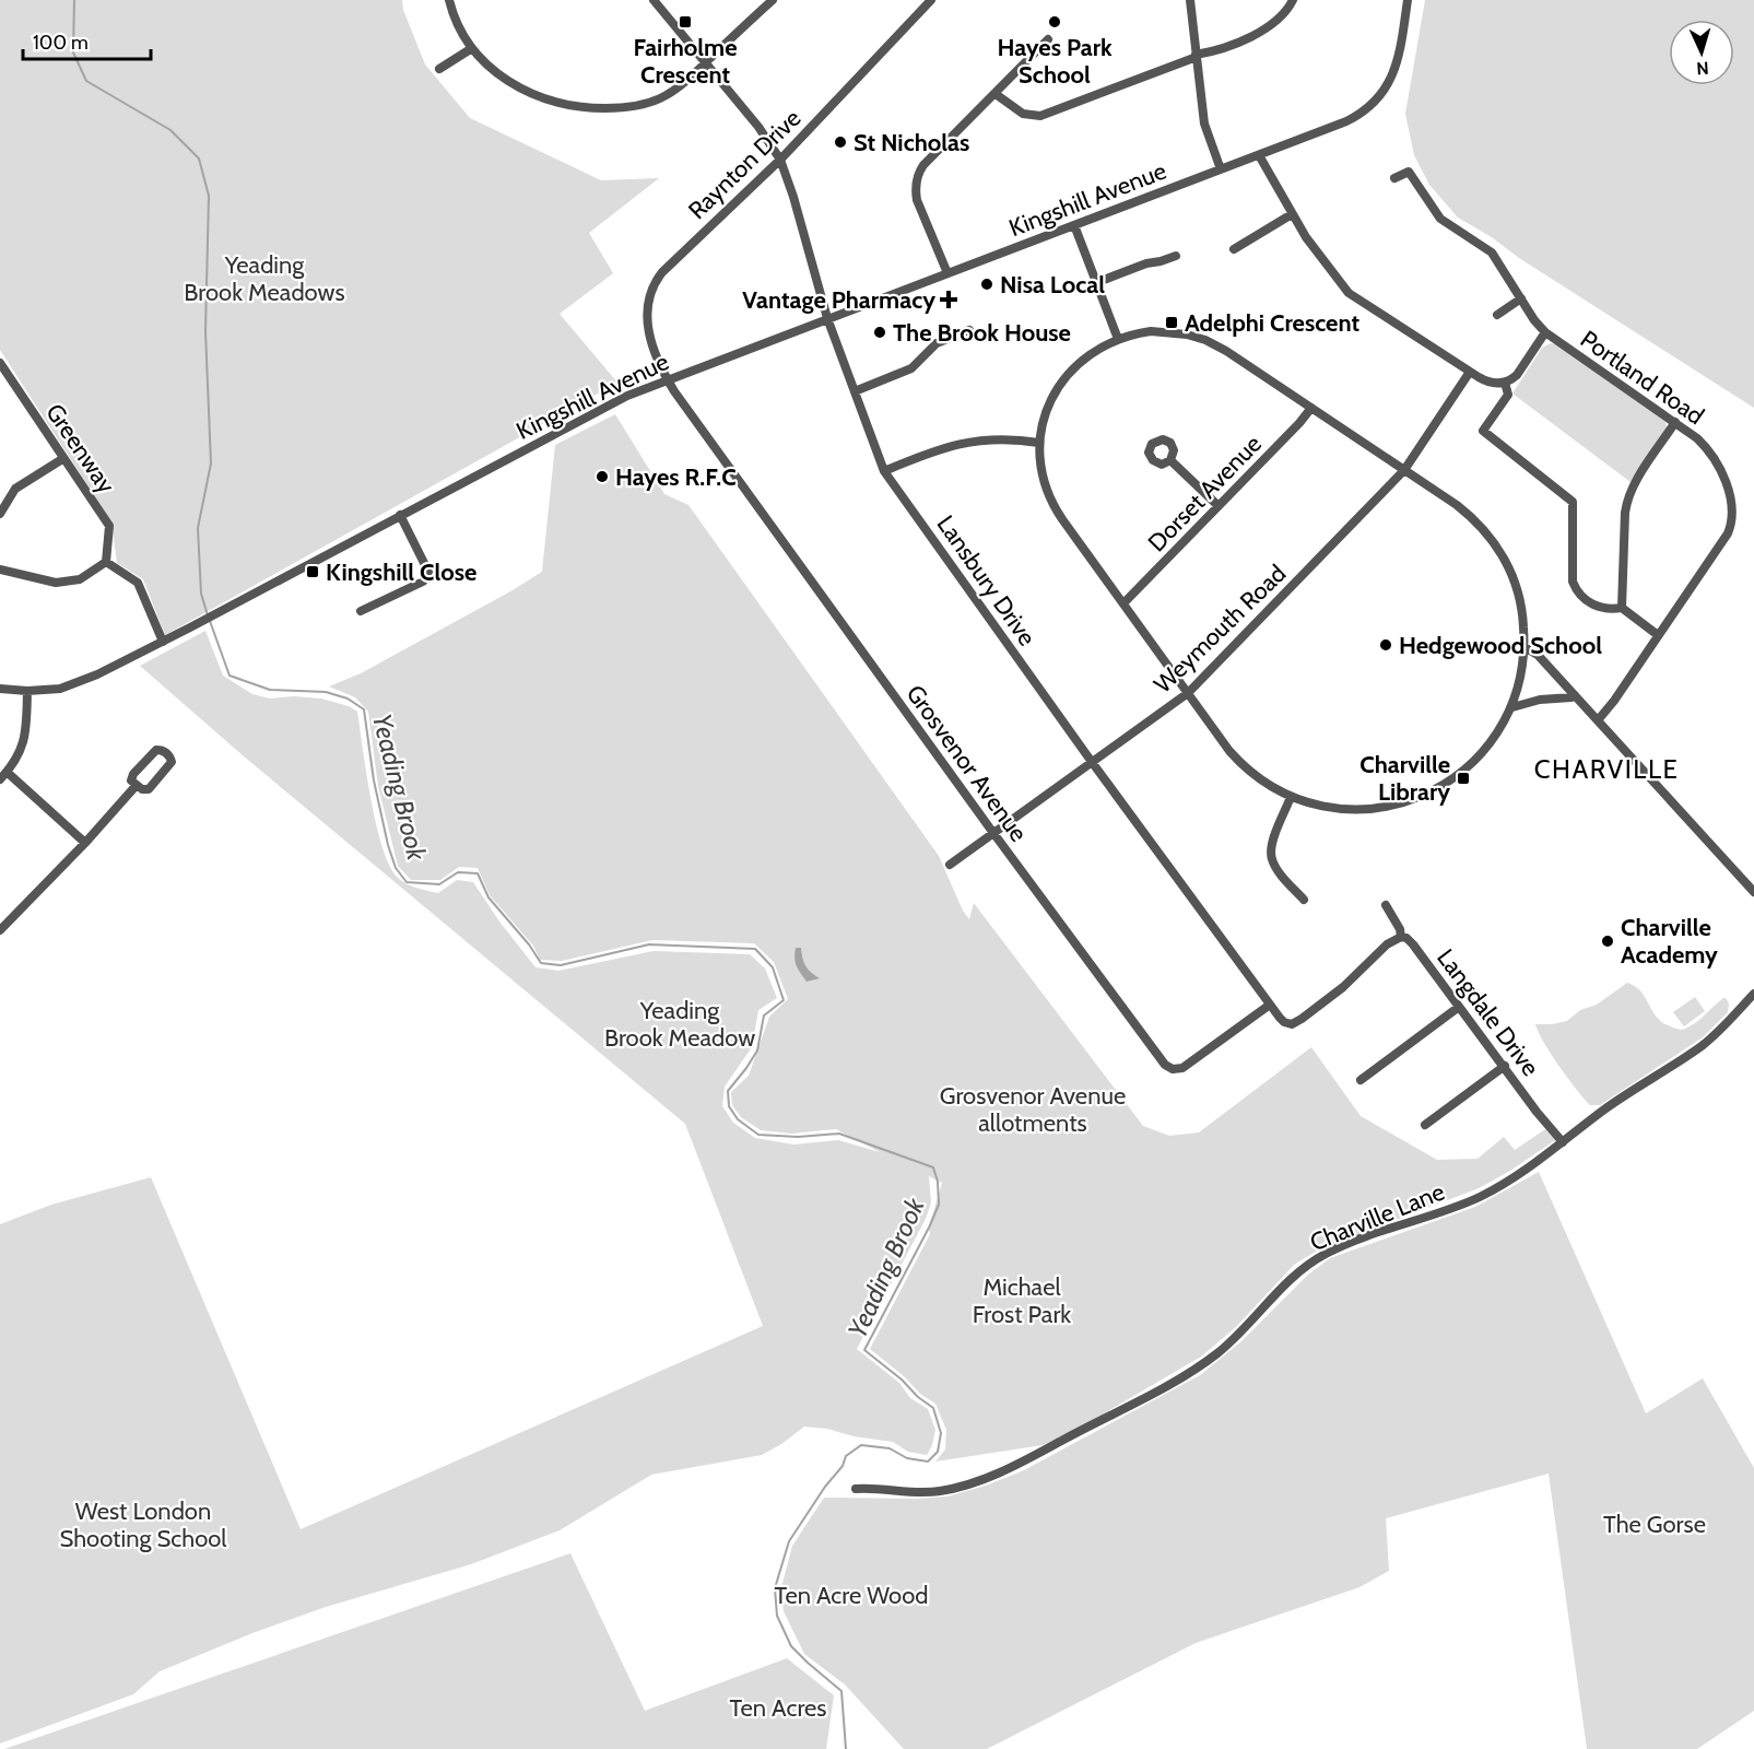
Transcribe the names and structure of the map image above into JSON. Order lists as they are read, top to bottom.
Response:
{
  "streets": {
    "street": [
      "Raynton Drive",
      "Kingshill Avenue",
      "Portland Road",
      "Greenway",
      "Dorset Avenue",
      "Lansbury Drive",
      "Weymouth Road",
      "Grosvenor Avenue",
      "Langdale Drive",
      "Charville Lane"
    ]
  },
  "crossings": [
    ["Raynton Drive", "Kingshill Avenue"],
    ["Raynton Drive", "Lansbury Drive"],
    ["Raynton Drive", "Grosvenor Avenue"],
    ["Kingshill Avenue", "Lansbury Drive"],
    ["Kingshill Avenue", "Grosvenor Avenue"],
    ["Lansbury Drive", "Weymouth Road"],
    ["Lansbury Drive", "Grosvenor Avenue"],
    ["Lansbury Drive", "Langdale Drive"],
    ["Weymouth Road", "Grosvenor Avenue"],
    ["Langdale Drive", "Charville Lane"]
  ],
  "districts": ["CHARVILLE"],
  "water": ["Yeading Brook"],
  "parks": [
    "Yeading Brook Meadows",
    "Yeading Brook Meadow",
    "Grosvenor Avenue allotments",
    "Michael Frost Park",
    "West London Shooting School",
    "The Gorse",
    "Ten Acre Wood",
    "Ten Acres"
  ],
  "places": {
    "transit": [
      "Fairholme Crescent",
      "Adelphi Crescent",
      "Kingshill Close",
      "Charville Library"
    ],
    "other": [
      "Hayes Park School",
      "St Nicholas",
      "Nisa Local",
      "The Brook House",
      "Hayes R.F.C",
      "Hedgewood School",
      "Charville Academy"
    ],
    "health": ["Vantage Pharmacy"]
  },
  "scale_bar": "100 m",
  "north": "bottom"
}
